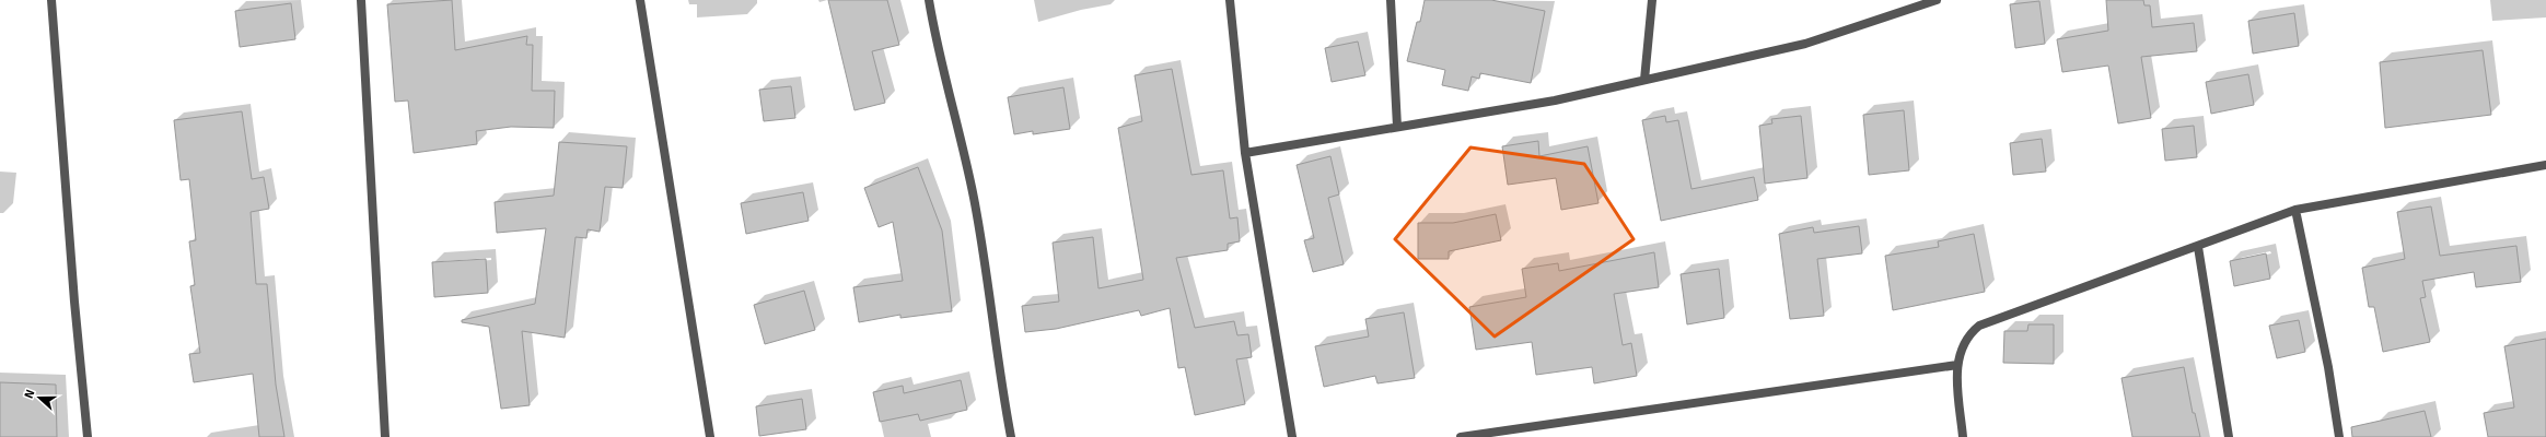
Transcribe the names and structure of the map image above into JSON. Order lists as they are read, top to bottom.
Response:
{
  "north": "left"
}
